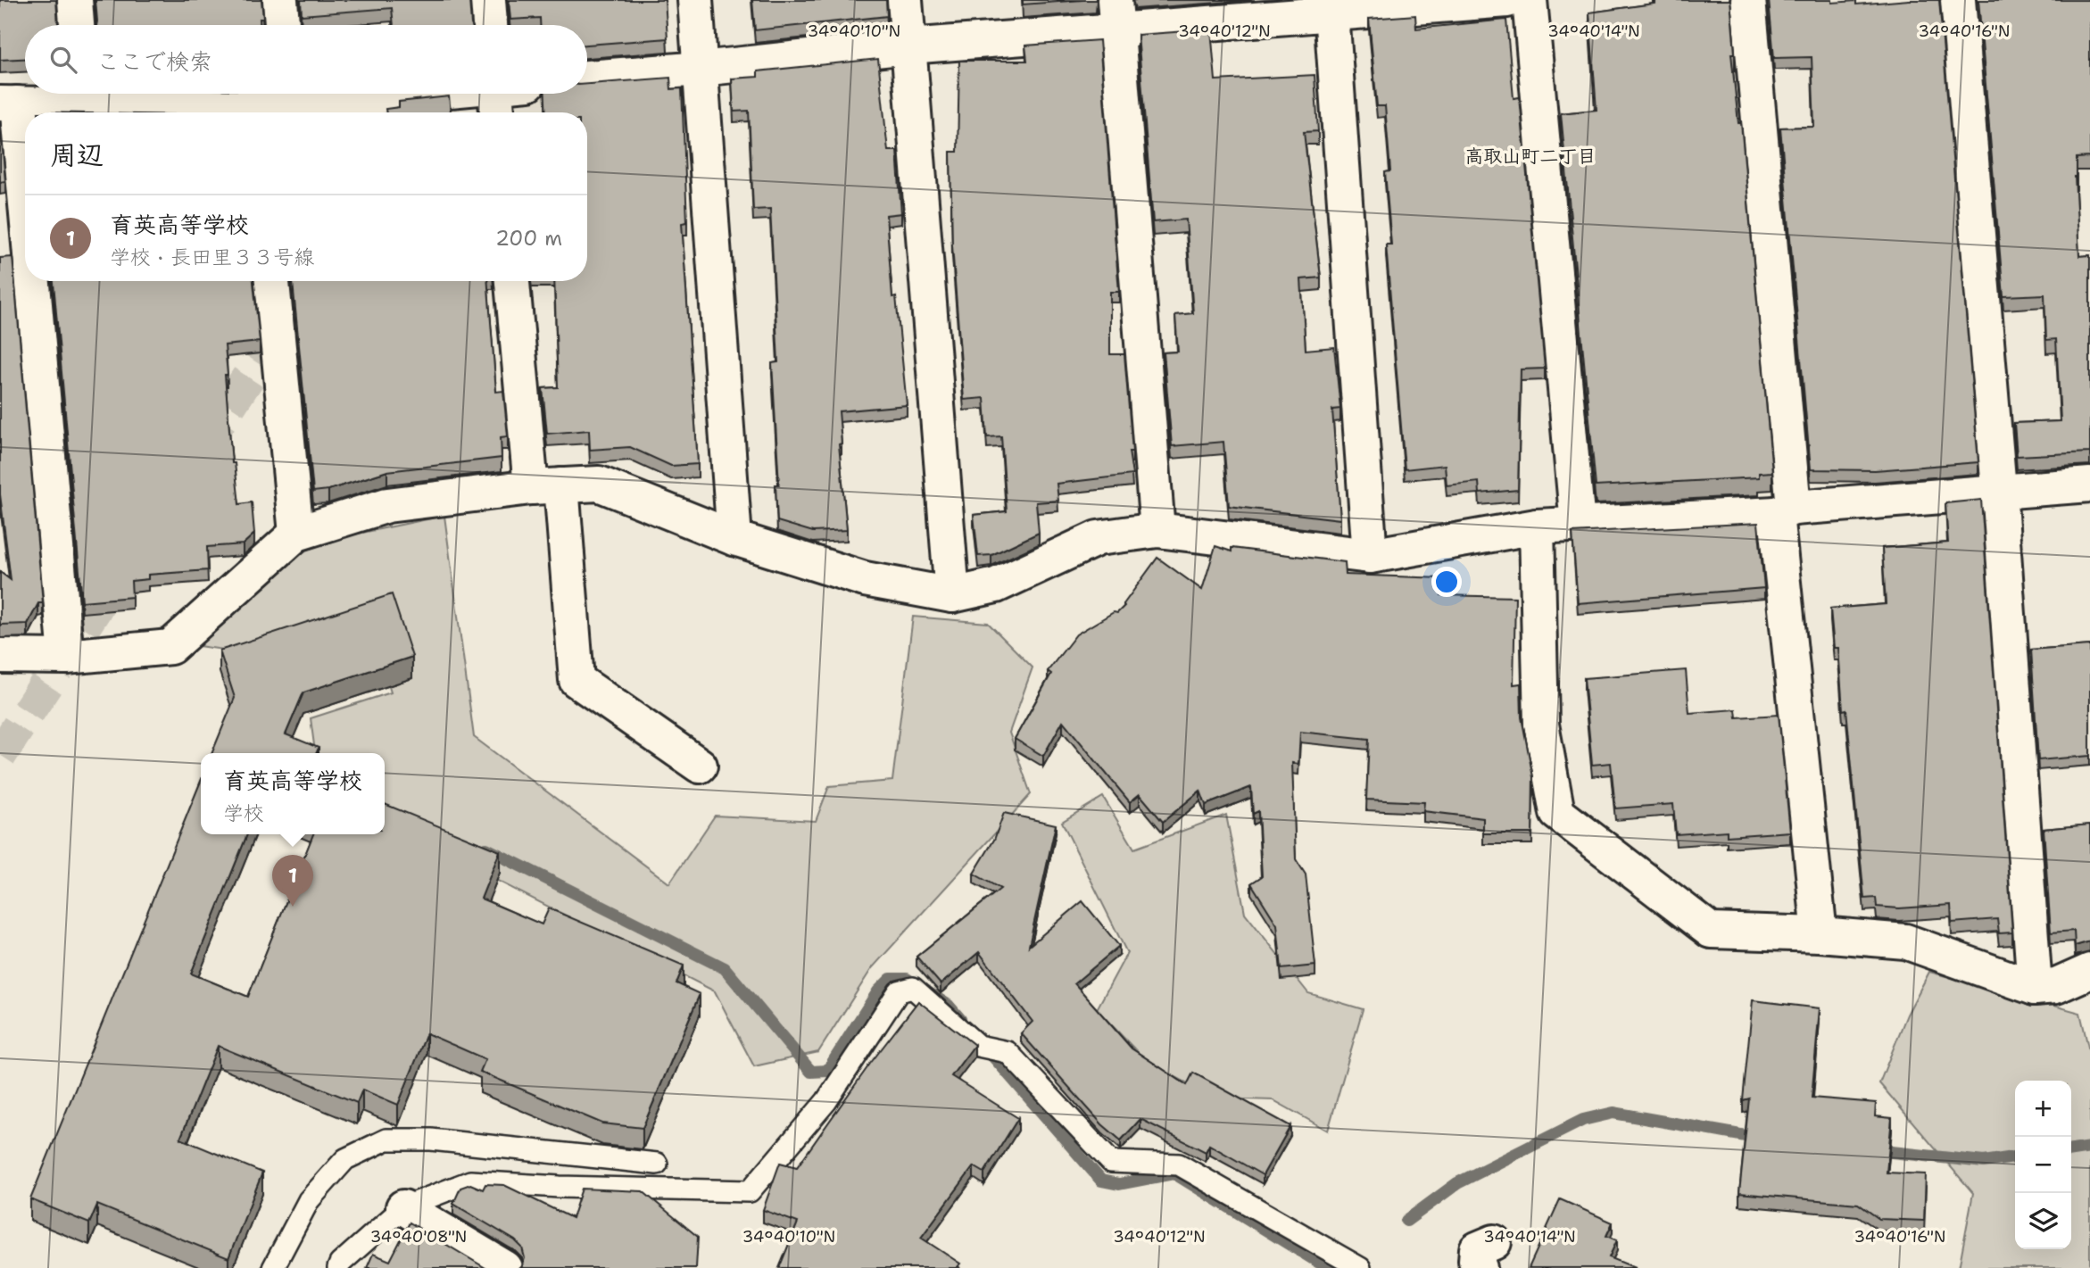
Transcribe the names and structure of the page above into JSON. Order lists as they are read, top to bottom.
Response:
{
  "districts": ["高取山町二丁目"],
  "page": {
    "search": "ここで検索",
    "heading": "周辺",
    "list": [
      {
        "mark": "1",
        "name": "育英高等学校",
        "note": "学校 · 長田里３３号線",
        "value": "200 m"
      }
    ],
    "popup": ["育英高等学校", "学校"],
    "pins": "1",
    "map_buttons": ["+", "−"]
  },
  "coordinates": [
    "34°40'10\"N",
    "34°40'12\"N",
    "34°40'14\"N",
    "34°40'16\"N",
    "34°40'08\"N"
  ]
}
